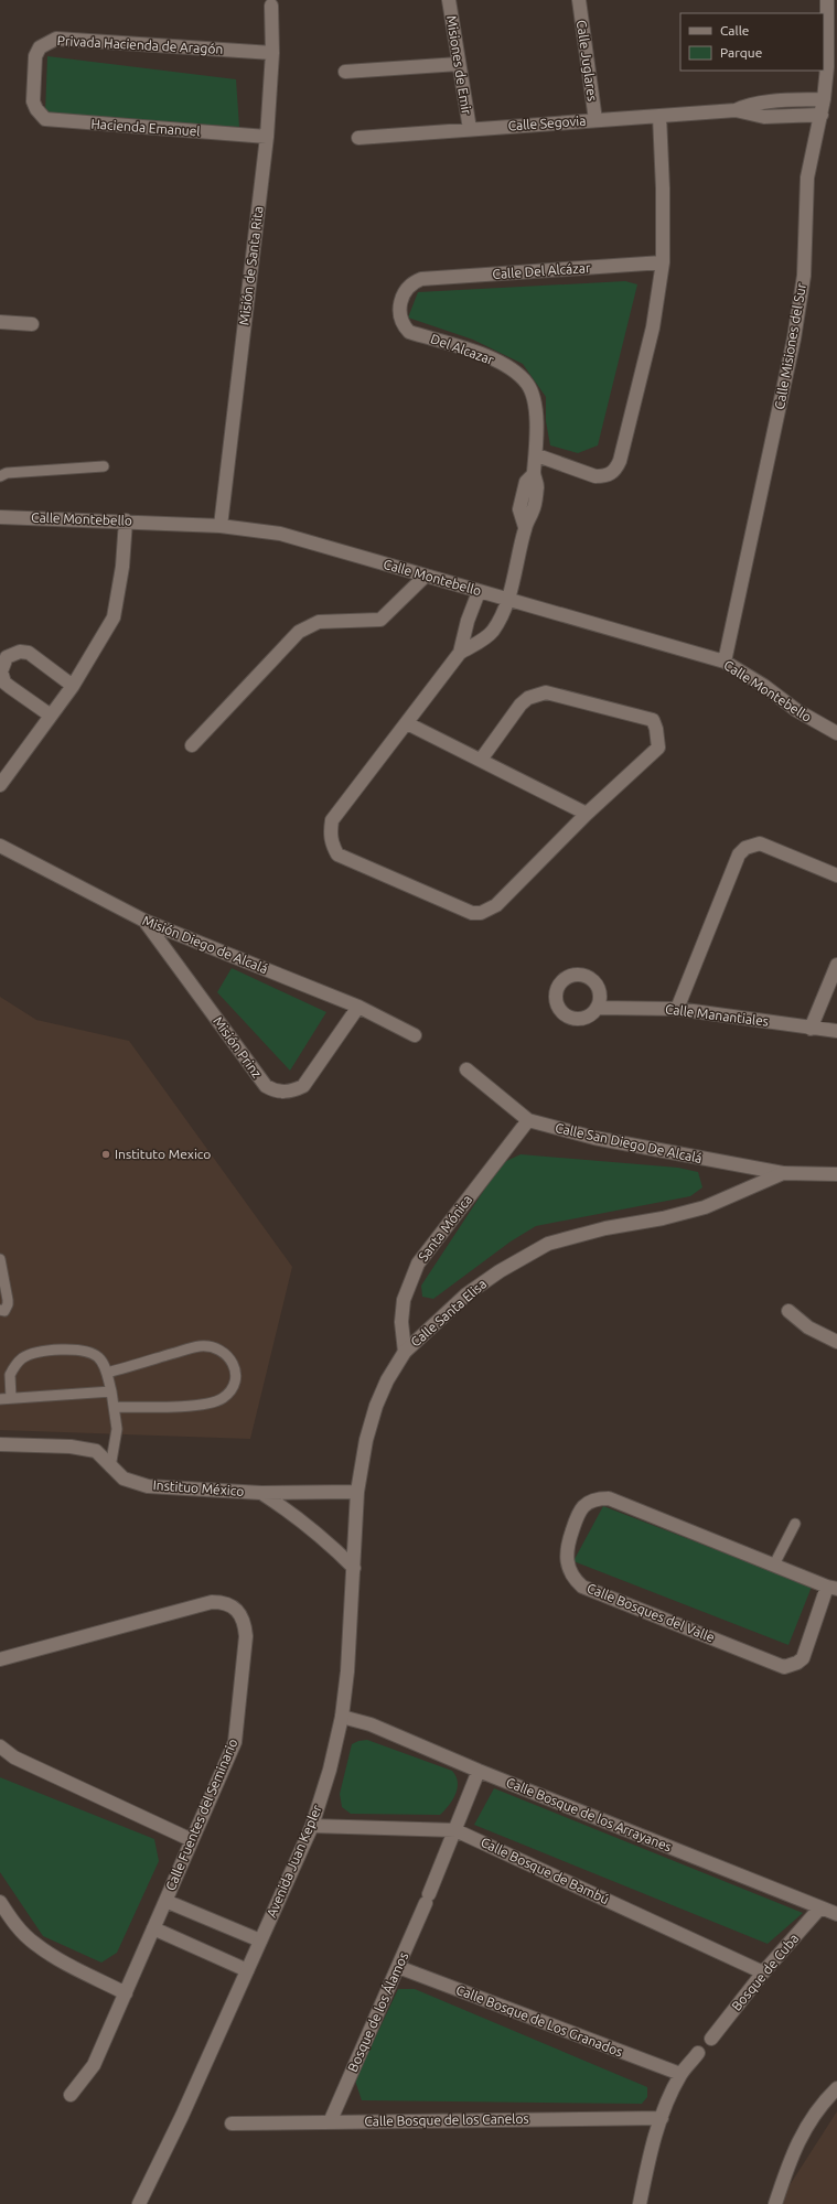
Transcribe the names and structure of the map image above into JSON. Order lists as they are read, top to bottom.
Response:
{
  "streets": {
    "street": [
      "Privada Hacienda de Aragón",
      "Calle Juglares",
      "Misiones de Emir",
      "Calle Segovia",
      "Hacienda Emanuel",
      "Misión de Santa Rita",
      "Calle Del Alcázar",
      "Calle Misiones del Sur",
      "Del Alcazar",
      "Calle Montebello",
      "Misión Diego de Alcalá",
      "Calle Manantiales",
      "Misión Prinz",
      "Calle San Diego De Alcalá",
      "Santa Mónica",
      "Calle Santa Elisa",
      "Instituo México",
      "Calle Bosques del Valle",
      "Calle Fuentes del Seminario",
      "Calle Bosque de los Arrayanes",
      "Avenida Juan Kepler",
      "Calle Bosque de Bambú",
      "Bosque de Cuba",
      "Bosque de los Álamos",
      "Calle Bosque de Los Granados",
      "Calle Bosque de los Canelos"
    ]
  },
  "crossings": [
    ["Privada Hacienda de Aragón", "Hacienda Emanuel"],
    ["Privada Hacienda de Aragón", "Misión de Santa Rita"],
    ["Calle Juglares", "Calle Segovia"],
    ["Misiones de Emir", "Calle Segovia"],
    ["Calle Segovia", "Calle Misiones del Sur"],
    ["Hacienda Emanuel", "Misión de Santa Rita"],
    ["Misión de Santa Rita", "Calle Montebello"],
    ["Calle Del Alcázar", "Del Alcazar"],
    ["Calle Misiones del Sur", "Calle Montebello"],
    ["Del Alcazar", "Calle Montebello"],
    ["Misión Diego de Alcalá", "Misión Prinz"],
    ["Calle San Diego De Alcalá", "Santa Mónica"],
    ["Calle San Diego De Alcalá", "Calle Santa Elisa"],
    ["Santa Mónica", "Calle Santa Elisa"],
    ["Calle Santa Elisa", "Instituo México"],
    ["Calle Santa Elisa", "Avenida Juan Kepler"],
    ["Instituo México", "Avenida Juan Kepler"],
    ["Calle Bosque de los Arrayanes", "Avenida Juan Kepler"],
    ["Calle Bosque de los Arrayanes", "Bosque de Cuba"],
    ["Calle Bosque de los Arrayanes", "Bosque de los Álamos"],
    ["Avenida Juan Kepler", "Calle Bosque de Bambú"],
    ["Calle Bosque de Bambú", "Bosque de Cuba"],
    ["Calle Bosque de Bambú", "Bosque de los Álamos"],
    ["Bosque de los Álamos", "Calle Bosque de Los Granados"],
    ["Bosque de los Álamos", "Calle Bosque de los Canelos"]
  ],
  "places": ["Instituto Mexico"],
  "legend": ["Calle", "Parque"]
}
